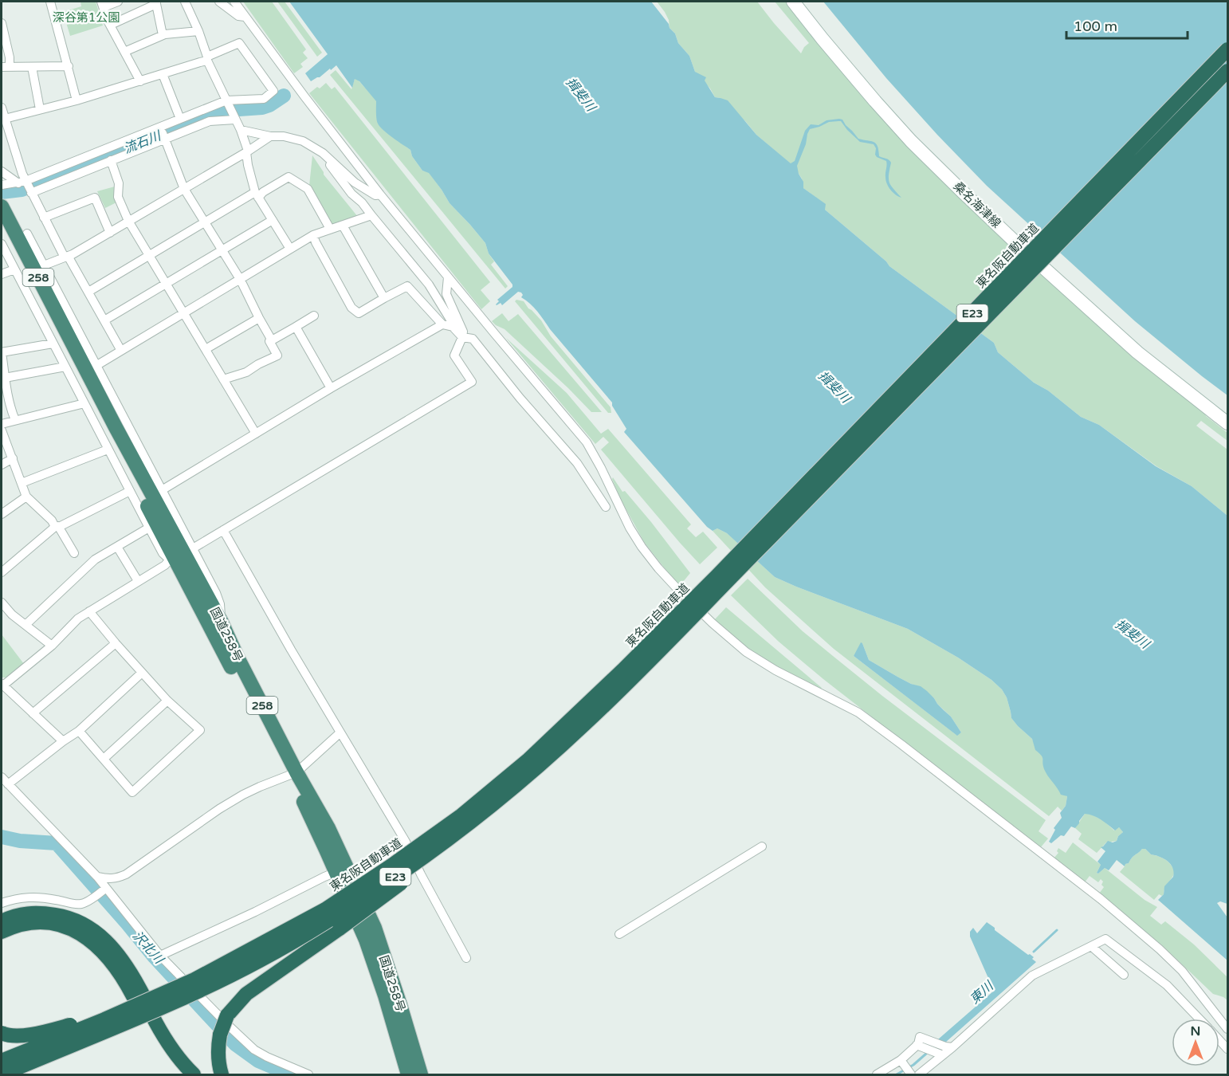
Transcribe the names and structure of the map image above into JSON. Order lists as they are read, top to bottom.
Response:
{
  "streets": {
    "highway": [
      "東名阪自動車道",
      "258",
      "E23",
      "国道258号"
    ],
    "main road": ["桑名海津線"]
  },
  "water": [
    "揖斐川",
    "流石川",
    "沢北川",
    "東川"
  ],
  "parks": ["深谷第1公園"],
  "scale_bar": "100 m",
  "north": "top"
}
